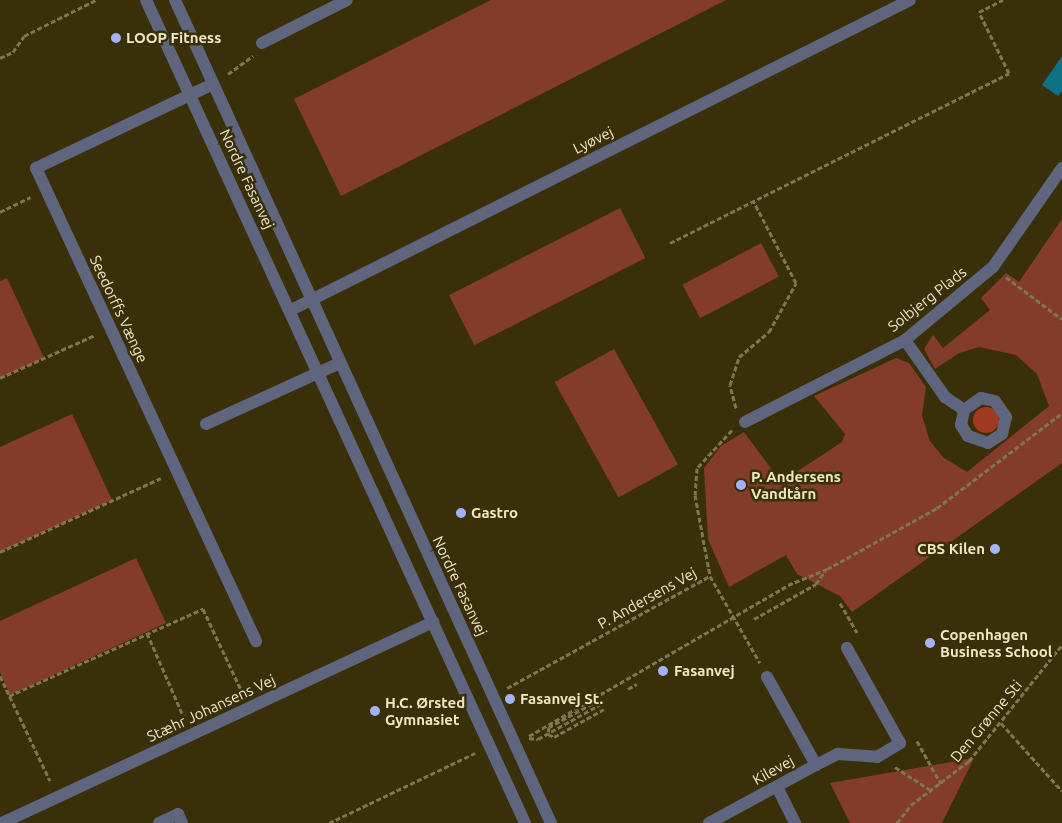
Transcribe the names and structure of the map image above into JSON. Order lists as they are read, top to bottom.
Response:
{
  "streets": {
    "street": [
      "Lyøvej",
      "Nordre Fasanvej",
      "Solbjerg Plads",
      "Seedorffs Vænge",
      "Stæhr Johansens Vej",
      "Kilevej"
    ],
    "path": ["P. Andersens Vej", "Den Grønne Sti"]
  },
  "crossings": [
    ["Lyøvej", "Nordre Fasanvej"],
    ["Nordre Fasanvej", "Seedorffs Vænge"],
    ["Nordre Fasanvej", "P. Andersens Vej"],
    ["Nordre Fasanvej", "Stæhr Johansens Vej"],
    ["Solbjerg Plads", "P. Andersens Vej"]
  ],
  "places": [
    "LOOP Fitness",
    "P. Andersens Vandtårn",
    "Gastro",
    "CBS Kilen",
    "Copenhagen Business School",
    "Fasanvej",
    "Fasanvej St.",
    "H.C. Ørsted Gymnasiet"
  ]
}
